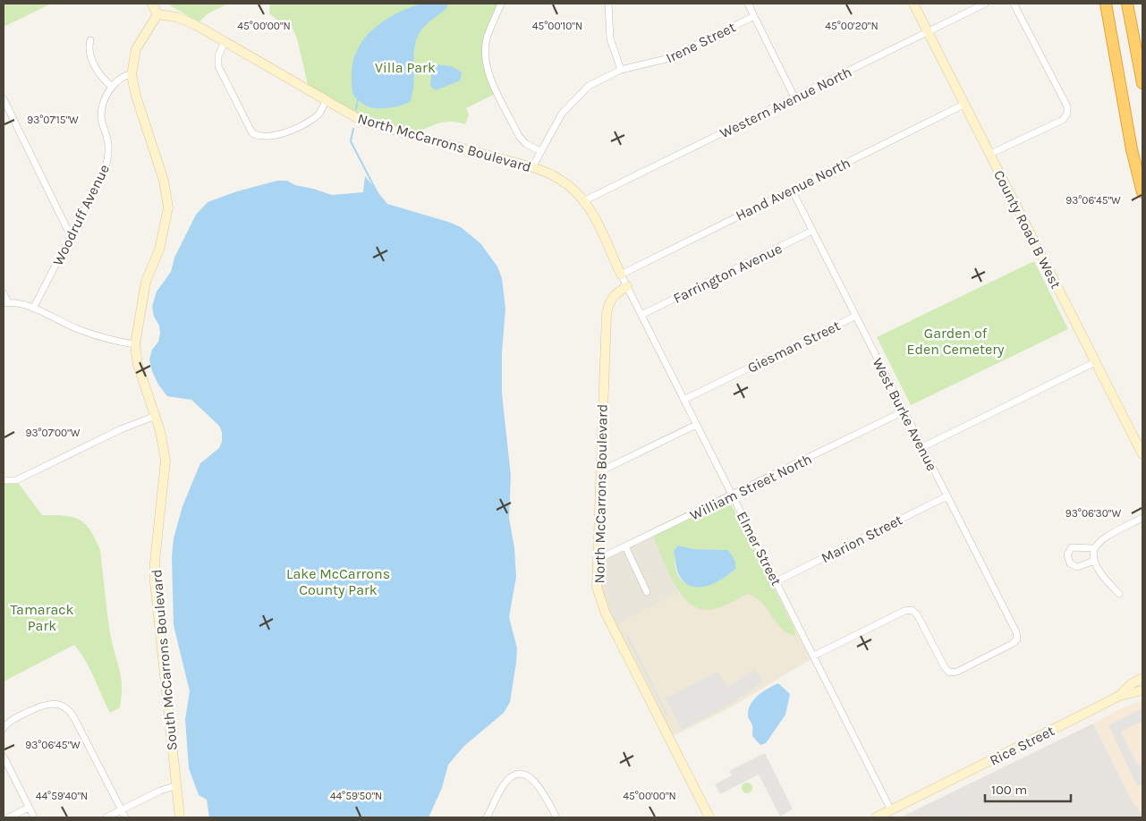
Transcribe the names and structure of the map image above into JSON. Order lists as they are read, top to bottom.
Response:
{
  "streets": {
    "street": [
      "Irene Street",
      "Western Avenue North",
      "North McCarrons Boulevard",
      "Hand Avenue North",
      "Woodruff Avenue",
      "County Road B West",
      "Farrington Avenue",
      "Giesman Street",
      "West Burke Avenue",
      "William Street North",
      "Marion Street",
      "Elmer Street",
      "South McCarrons Boulevard",
      "Rice Street"
    ]
  },
  "crossings": [
    ["Irene Street", "North McCarrons Boulevard"],
    ["Western Avenue North", "North McCarrons Boulevard"],
    ["Western Avenue North", "County Road B West"],
    ["North McCarrons Boulevard", "Hand Avenue North"],
    ["North McCarrons Boulevard", "William Street North"],
    ["North McCarrons Boulevard", "Elmer Street"],
    ["North McCarrons Boulevard", "South McCarrons Boulevard"],
    ["Hand Avenue North", "County Road B West"],
    ["Hand Avenue North", "West Burke Avenue"],
    ["Hand Avenue North", "Elmer Street"],
    ["Farrington Avenue", "West Burke Avenue"],
    ["Farrington Avenue", "Elmer Street"],
    ["Giesman Street", "West Burke Avenue"],
    ["Giesman Street", "Elmer Street"],
    ["West Burke Avenue", "William Street North"],
    ["West Burke Avenue", "Marion Street"],
    ["West Burke Avenue", "Elmer Street"],
    ["William Street North", "Elmer Street"],
    ["Marion Street", "Elmer Street"],
    ["Elmer Street", "Rice Street"]
  ],
  "parks": [
    "Villa Park",
    "Garden of Eden Cemetery",
    "Lake McCarrons County Park",
    "Tamarack Park"
  ],
  "scale_bar": "100 m",
  "coordinates": [
    "45°00'00\"N",
    "45°00'10\"N",
    "45°00'20\"N",
    "93°07'15\"W",
    "93°06'45\"W",
    "93°07'00\"W",
    "93°06'30\"W",
    "44°59'40\"N",
    "44°59'50\"N"
  ]
}
